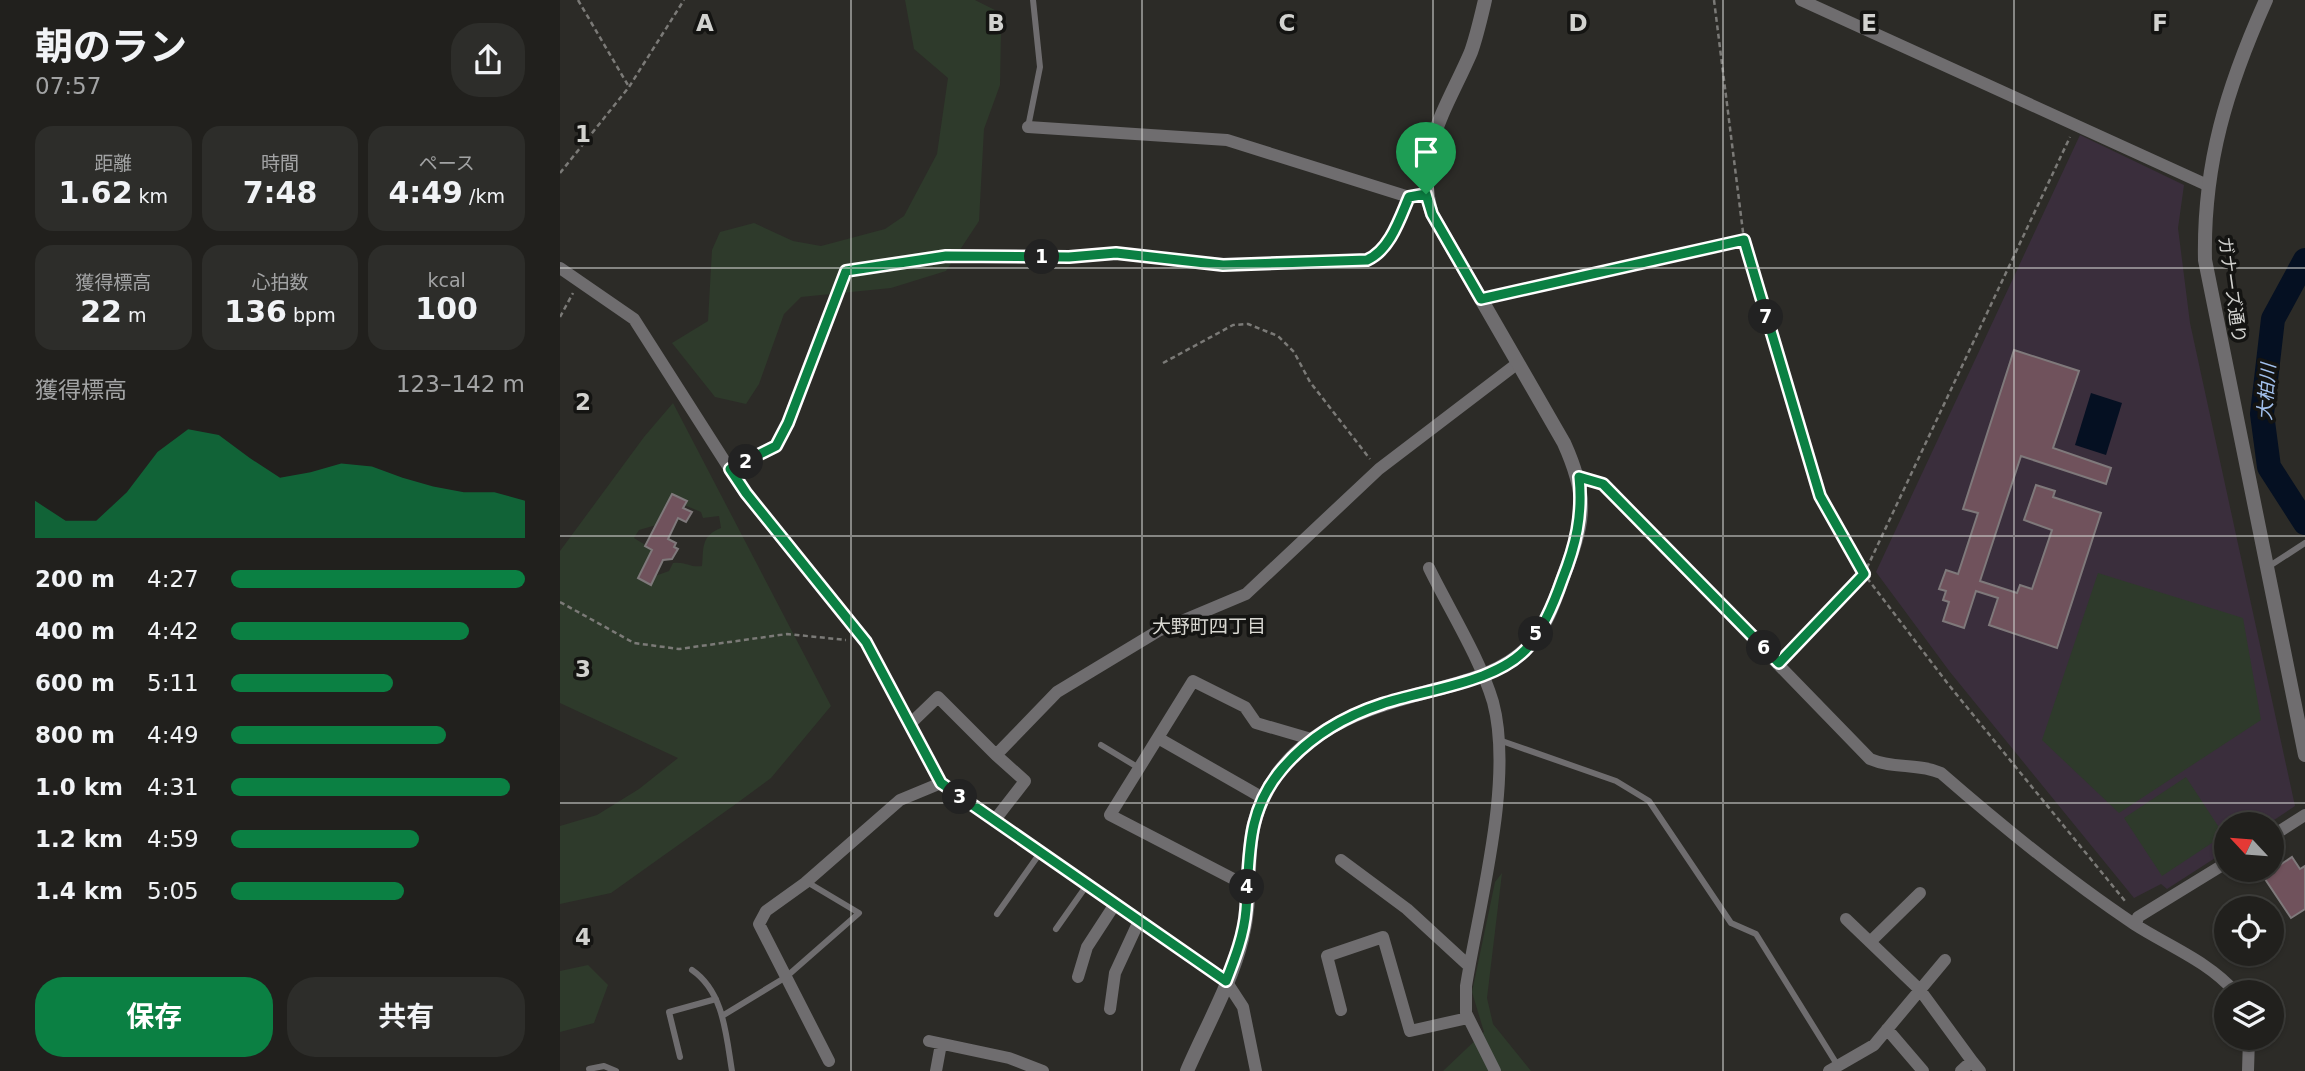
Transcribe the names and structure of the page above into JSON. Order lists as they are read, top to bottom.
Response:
{
  "streets": {
    "street": ["ガナーズ通り"]
  },
  "districts": ["大野町四丁目"],
  "water": ["大柏川"],
  "north": "top left",
  "page": {
    "heading": ["朝のラン", "07:57"],
    "stats": [
      ["距離", "1.62 km"],
      ["時間", "7:48"],
      ["ペース", "4:49 /km"],
      ["獲得標高", "22 m"],
      ["心拍数", "136 bpm"],
      ["kcal", "100"]
    ],
    "pins": [
      "1",
      "7",
      "2",
      "5",
      "6",
      "3",
      "4"
    ],
    "chart": ["獲得標高", "123–142 m"],
    "list": [
      {
        "name": "200 m",
        "note": "4:27"
      },
      {
        "name": "400 m",
        "note": "4:42"
      },
      {
        "name": "600 m",
        "note": "5:11"
      },
      {
        "name": "800 m",
        "note": "4:49"
      },
      {
        "name": "1.0 km",
        "note": "4:31"
      },
      {
        "name": "1.2 km",
        "note": "4:59"
      },
      {
        "name": "1.4 km",
        "note": "5:05"
      }
    ],
    "buttons": ["保存", "共有"]
  },
  "grid": {
    "columns": [
      "A",
      "B",
      "C",
      "D",
      "E",
      "F"
    ],
    "rows": [
      "1",
      "2",
      "3",
      "4"
    ]
  }
}
